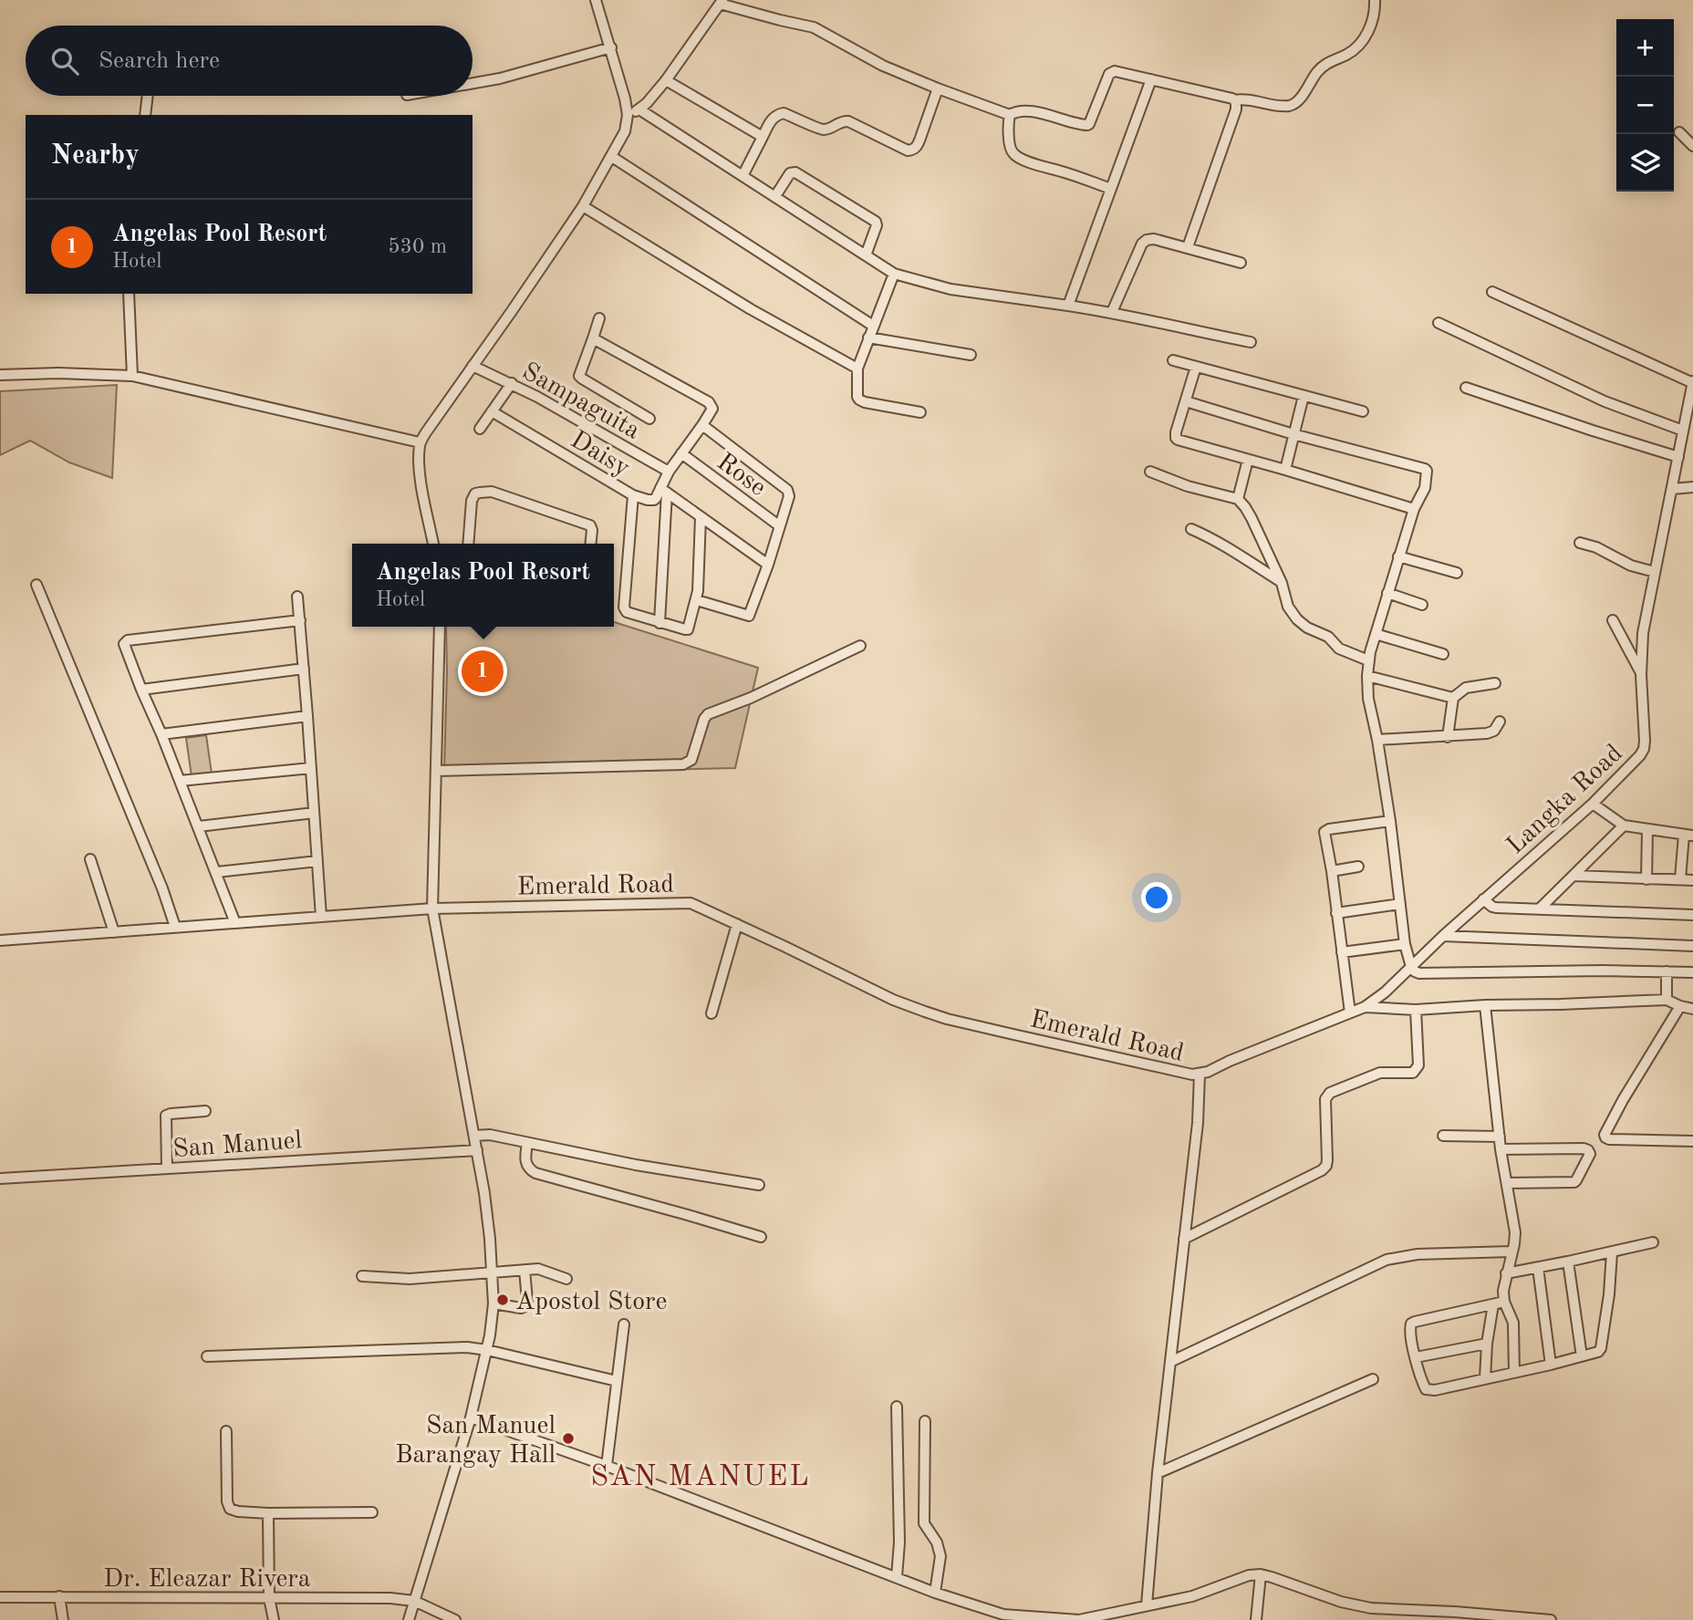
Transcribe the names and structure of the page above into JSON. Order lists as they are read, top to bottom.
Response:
{
  "streets": {
    "street": [
      "Sampaguita",
      "Daisy",
      "Rose",
      "Langka Road",
      "Emerald Road",
      "San Manuel",
      "Dr. Eleazar Rivera"
    ]
  },
  "crossings": [
    ["Langka Road", "Emerald Road"]
  ],
  "districts": ["SAN MANUEL"],
  "places": ["Apostol Store", "San Manuel Barangay Hall"],
  "page": {
    "map_buttons": ["+", "−"],
    "search": "Search here",
    "heading": "Nearby",
    "list": [
      {
        "mark": "1",
        "name": "Angelas Pool Resort",
        "note": "Hotel",
        "value": "530 m"
      }
    ],
    "popup": ["Angelas Pool Resort", "Hotel"],
    "pins": "1"
  }
}
